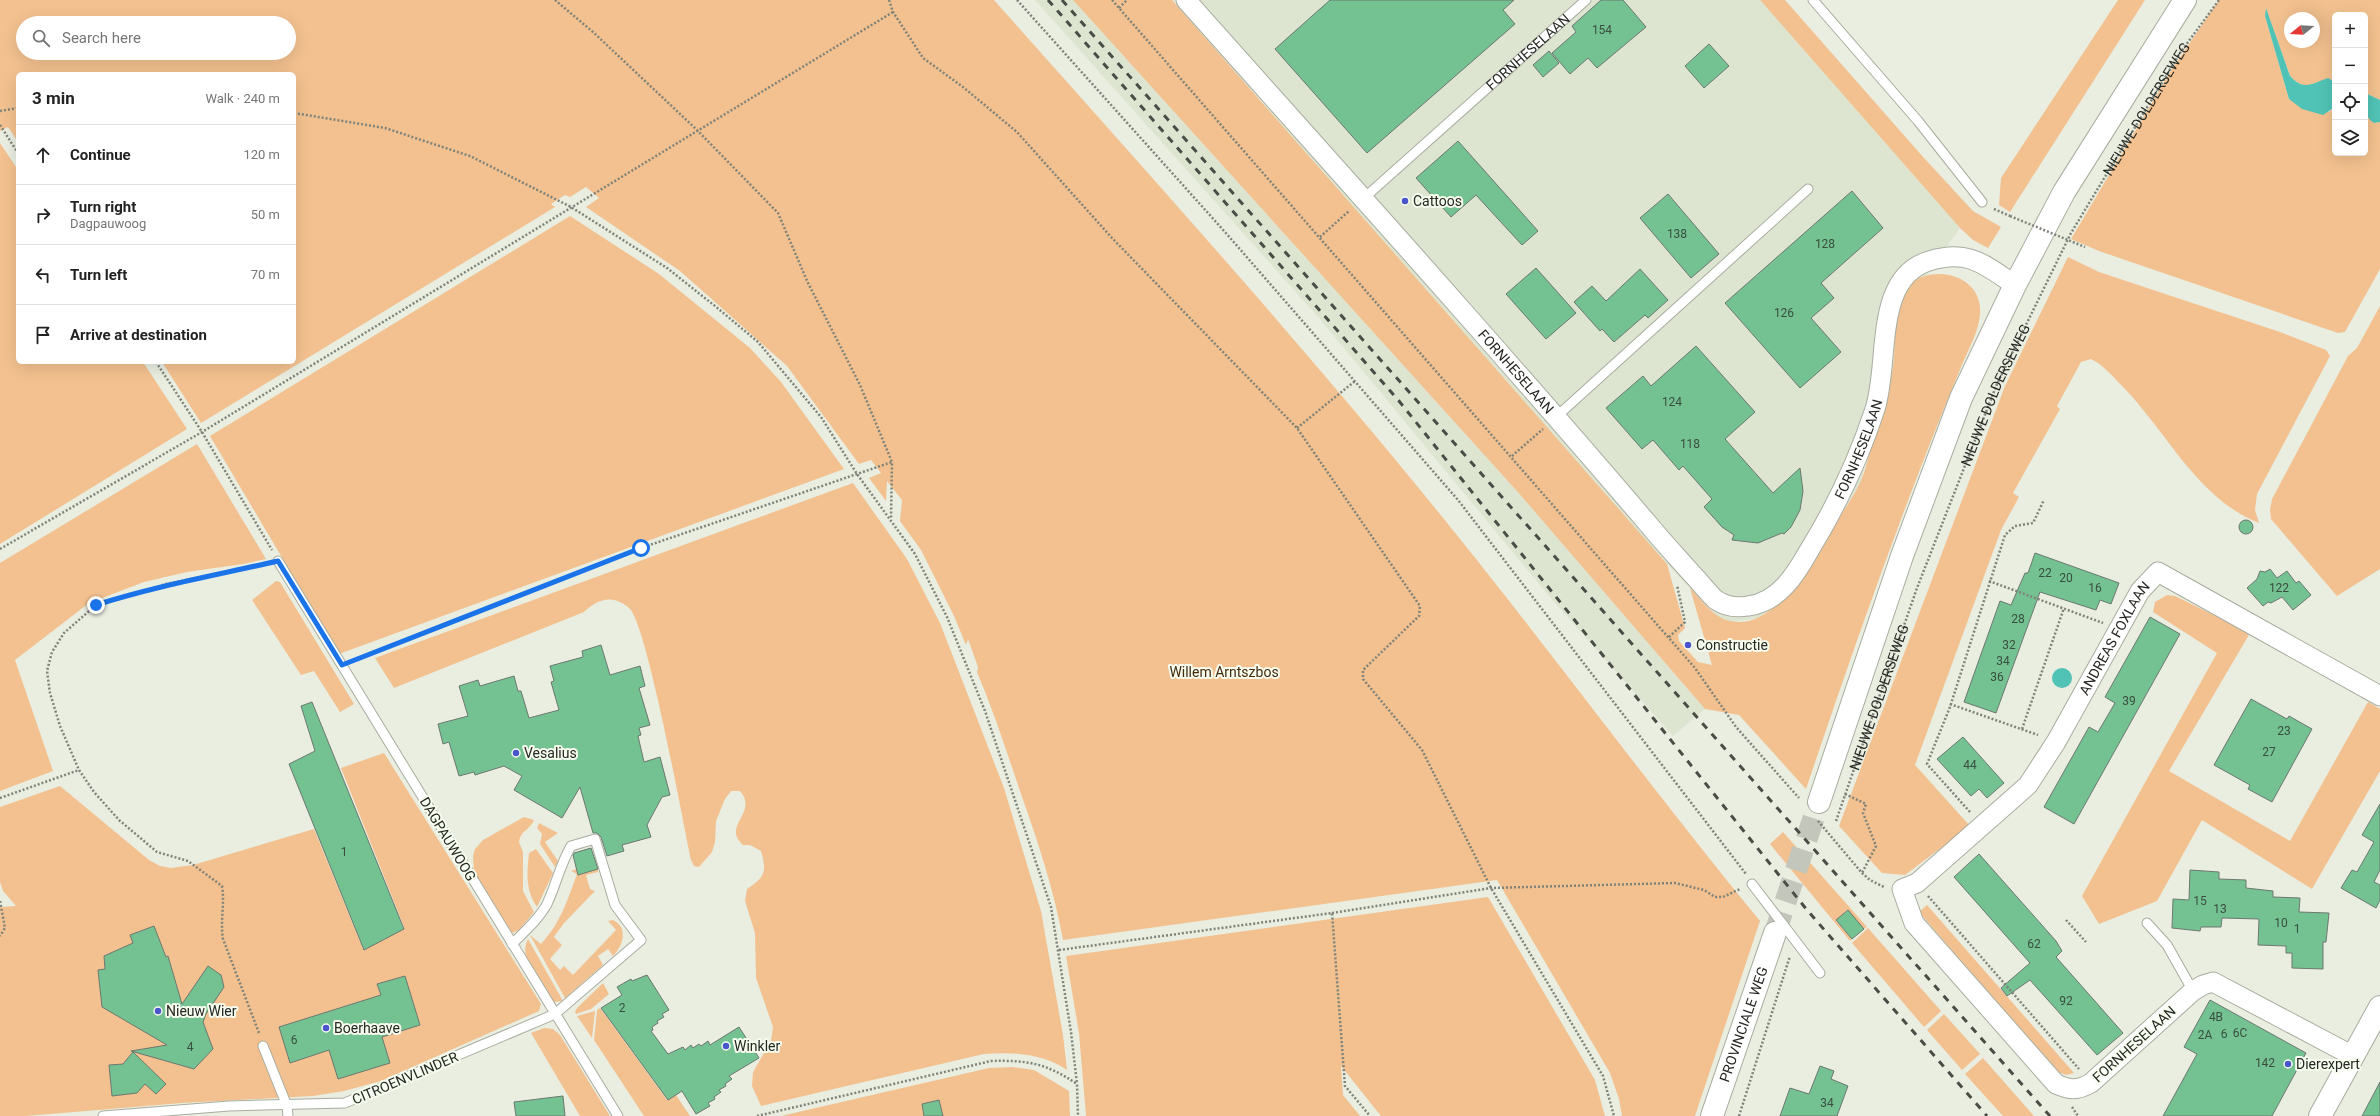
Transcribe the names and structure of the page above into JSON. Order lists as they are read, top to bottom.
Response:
{
  "streets": {
    "main road": ["NIEUWE DOLDERSEWEG", "PROVINCIALE WEG"],
    "street": ["FORNHESELAAN", "ANDREAS FOXLAAN"],
    "lane": ["DAGPAUWOOG", "CITROENVLINDER"]
  },
  "crossings": [
    ["FORNHESELAAN", "NIEUWE DOLDERSEWEG"],
    ["FORNHESELAAN", "ANDREAS FOXLAAN"],
    ["DAGPAUWOOG", "CITROENVLINDER"]
  ],
  "parks": ["Willem Arntszbos"],
  "places": [
    "Cattoos",
    "Constructie",
    "Vesalius",
    "Nieuw Wier",
    "Boerhaave",
    "Winkler",
    "Dierexpert"
  ],
  "house_numbers": [
    "154",
    "138",
    "128",
    "126",
    "124",
    "118",
    "22",
    "20",
    "16",
    "122",
    "28",
    "32",
    "34",
    "36",
    "39",
    "23",
    "27",
    "44",
    "1",
    "15",
    "13",
    "10",
    "1",
    "62",
    "92",
    "2",
    "4B",
    "6C",
    "6",
    "2A",
    "6",
    "4",
    "142",
    "34"
  ],
  "north": "left",
  "page": {
    "map_buttons": ["+", "−"],
    "search": "Search here",
    "heading": ["3 min", "Walk · 240 m"],
    "list": [
      ["Continue", "120 m"],
      ["Turn right", "Dagpauwoog", "50 m"],
      ["Turn left", "70 m"],
      "Arrive at destination"
    ]
  }
}
